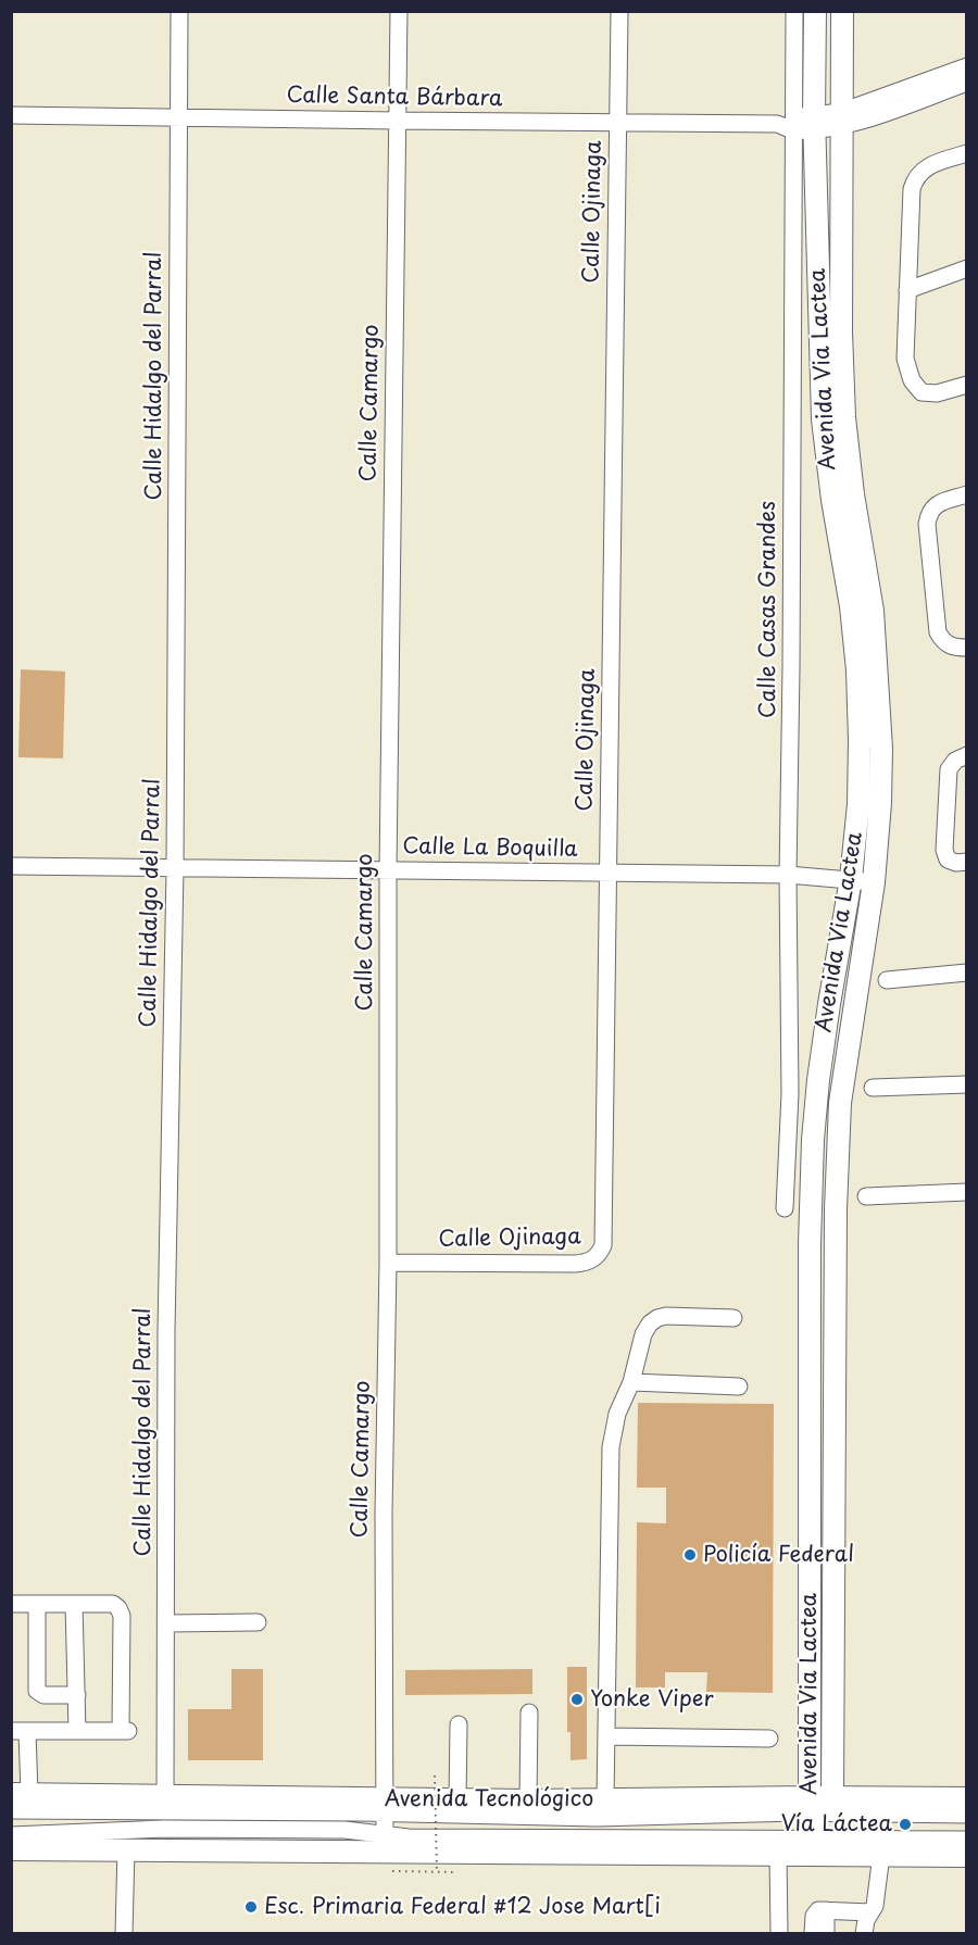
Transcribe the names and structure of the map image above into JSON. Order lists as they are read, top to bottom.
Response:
{
  "streets": {
    "main road": ["Avenida Via Lactea", "Avenida Tecnológico"],
    "street": [
      "Calle Santa Bárbara",
      "Calle Ojinaga",
      "Calle Hidalgo del Parral",
      "Calle Camargo",
      "Calle Casas Grandes",
      "Calle La Boquilla"
    ]
  },
  "crossings": [
    ["Calle Santa Bárbara", "Calle Ojinaga"],
    ["Calle Santa Bárbara", "Avenida Via Lactea"],
    ["Calle Santa Bárbara", "Calle Hidalgo del Parral"],
    ["Calle Santa Bárbara", "Calle Camargo"],
    ["Calle Santa Bárbara", "Calle Casas Grandes"],
    ["Calle Ojinaga", "Calle Camargo"],
    ["Calle Ojinaga", "Calle La Boquilla"],
    ["Avenida Via Lactea", "Calle Casas Grandes"],
    ["Avenida Via Lactea", "Calle La Boquilla"],
    ["Avenida Via Lactea", "Avenida Tecnológico"],
    ["Calle Hidalgo del Parral", "Calle La Boquilla"],
    ["Calle Hidalgo del Parral", "Avenida Tecnológico"],
    ["Calle Camargo", "Calle La Boquilla"],
    ["Calle Camargo", "Avenida Tecnológico"],
    ["Calle Casas Grandes", "Calle La Boquilla"]
  ],
  "places": [
    "Policía Federal",
    "Yonke Viper",
    "Vía Láctea",
    "Esc. Primaria Federal #12 Jose Mart[i"
  ]
}
